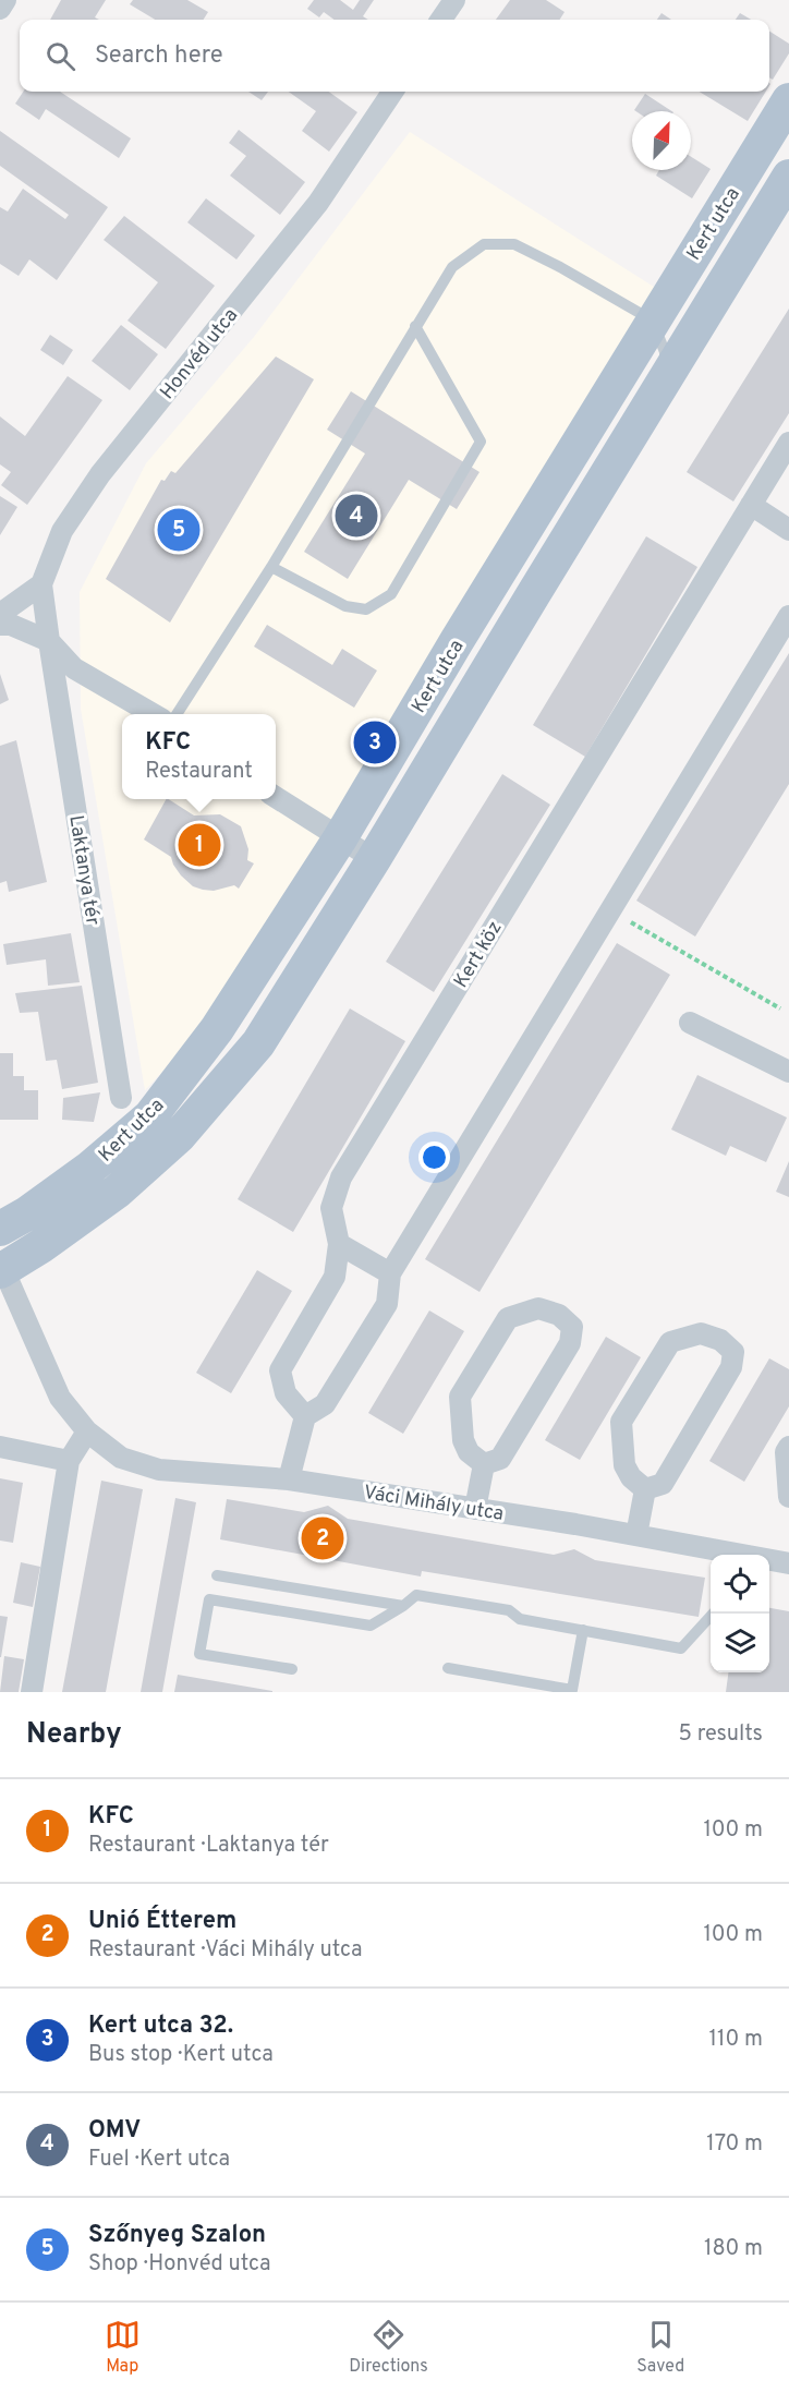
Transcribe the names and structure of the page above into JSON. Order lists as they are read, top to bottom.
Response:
{
  "streets": {
    "main road": ["Kert utca"],
    "street": [
      "Honvéd utca",
      "Laktanya tér",
      "Kert köz",
      "Váci Mihály utca"
    ]
  },
  "crossings": [
    ["Kert utca", "Váci Mihály utca"],
    ["Honvéd utca", "Laktanya tér"]
  ],
  "north": "top right",
  "page": {
    "search": "Search here",
    "pins": [
      "4",
      "5",
      "3",
      "1",
      "2"
    ],
    "popup": ["KFC", "Restaurant"],
    "heading": ["Nearby", "5 results"],
    "list": [
      {
        "mark": "1",
        "name": "KFC",
        "note": "Restaurant · Laktanya tér",
        "value": "100 m"
      },
      {
        "mark": "2",
        "name": "Unió Étterem",
        "note": "Restaurant · Váci Mihály utca",
        "value": "100 m"
      },
      {
        "mark": "3",
        "name": "Kert utca 32.",
        "note": "Bus stop · Kert utca",
        "value": "110 m"
      },
      {
        "mark": "4",
        "name": "OMV",
        "note": "Fuel · Kert utca",
        "value": "170 m"
      },
      {
        "mark": "5",
        "name": "Szőnyeg Szalon",
        "note": "Shop · Honvéd utca",
        "value": "180 m"
      }
    ],
    "nav": ["Map", "Directions", "Saved"]
  }
}
